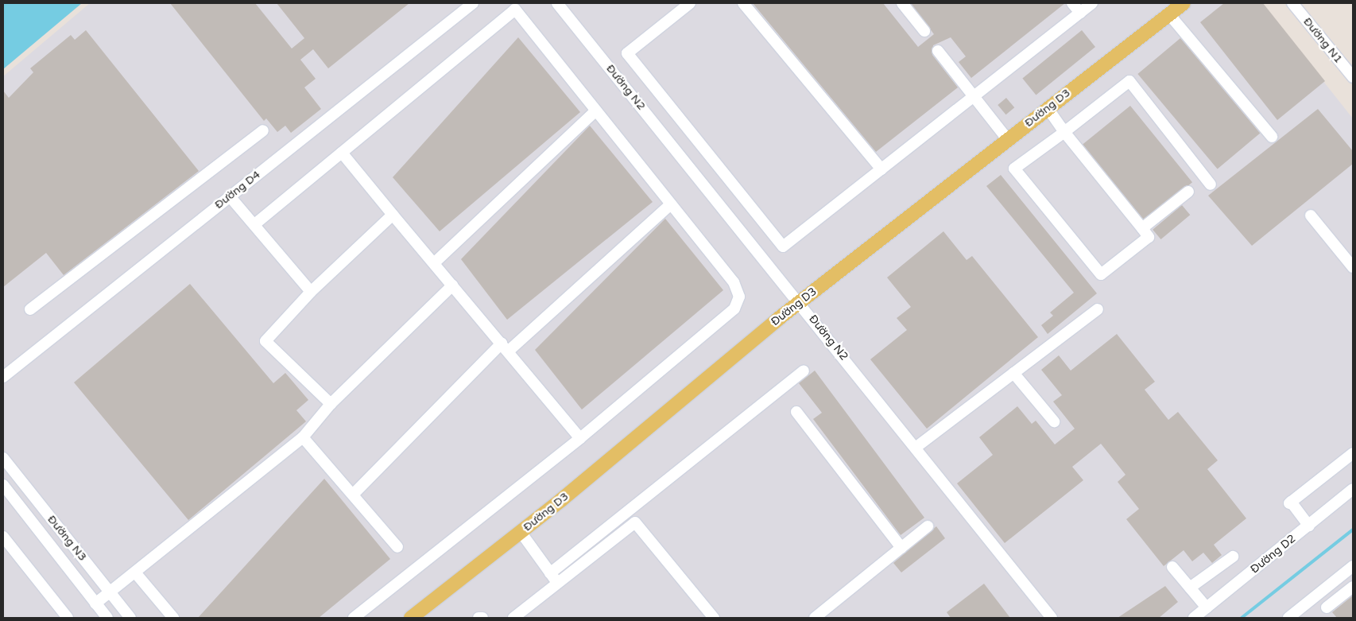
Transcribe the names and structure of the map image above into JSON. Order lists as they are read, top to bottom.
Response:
{
  "streets": {
    "main road": ["Đường D3"],
    "street": [
      "Đường N1",
      "Đường N2",
      "Đường D4",
      "Đường N3",
      "Đường D2"
    ]
  },
  "crossings": [
    ["Đường N2", "Đường D3"]
  ]
}
